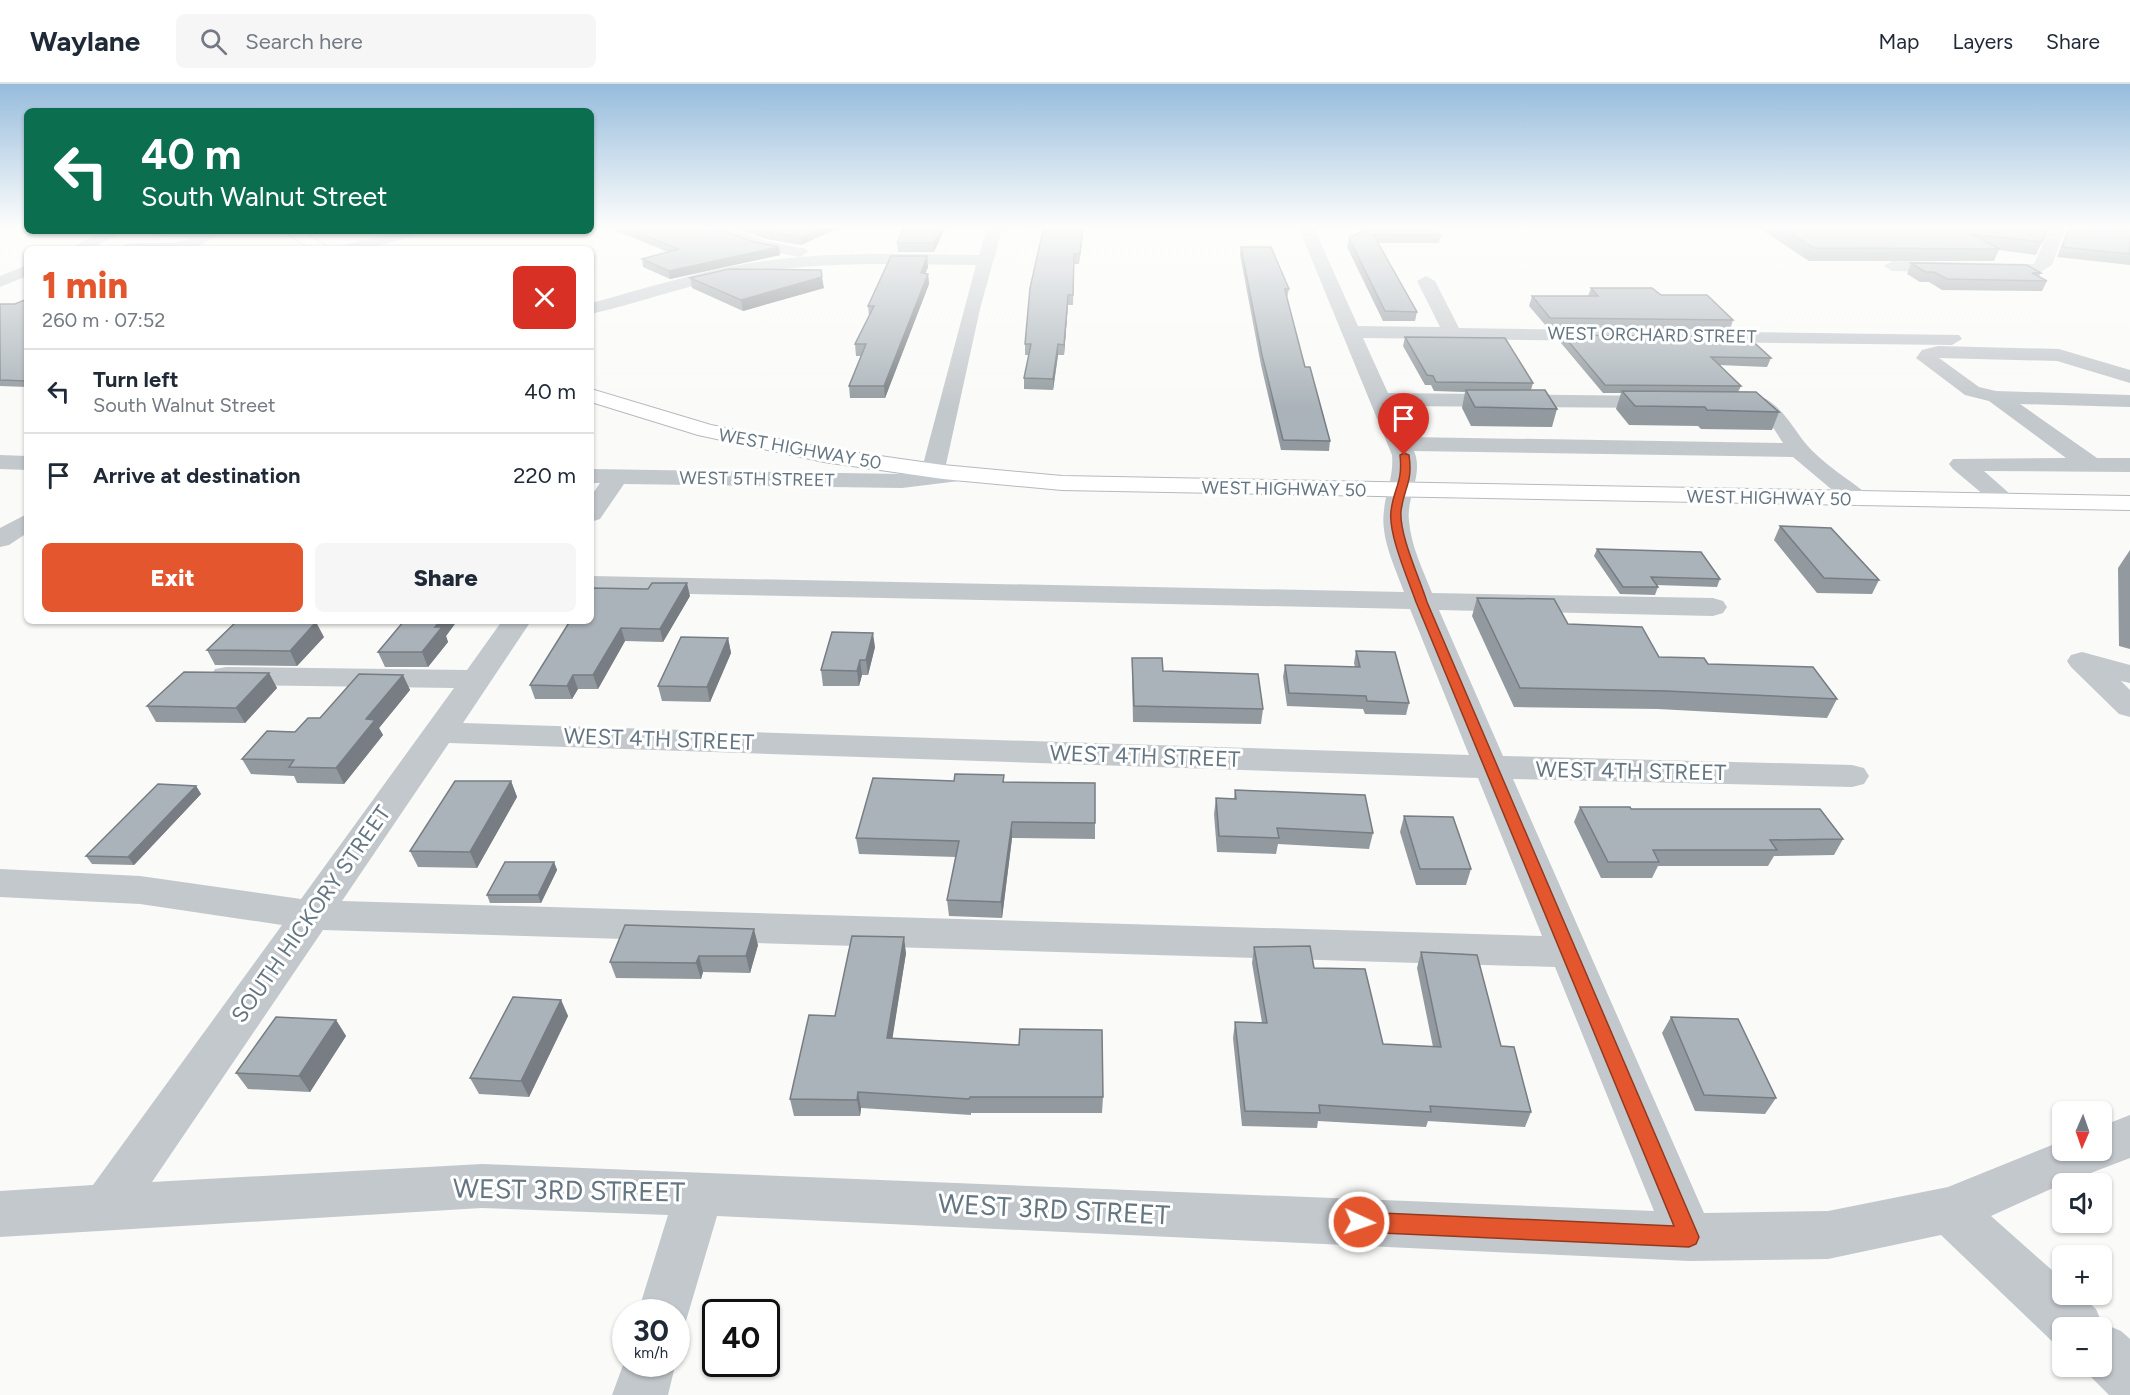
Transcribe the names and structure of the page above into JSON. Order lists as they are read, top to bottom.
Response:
{
  "streets": {
    "main road": ["WEST HIGHWAY 50"],
    "street": [
      "WEST ORCHARD STREET",
      "WEST 5TH STREET",
      "WEST 4TH STREET",
      "SOUTH HICKORY STREET",
      "WEST 3RD STREET"
    ]
  },
  "crossings": [
    ["WEST HIGHWAY 50", "WEST 5TH STREET"],
    ["WEST 4TH STREET", "SOUTH HICKORY STREET"],
    ["SOUTH HICKORY STREET", "WEST 3RD STREET"]
  ],
  "north": "bottom",
  "page": {
    "header": "Waylane",
    "search": "Search here",
    "nav": ["Map", "Layers", "Share"],
    "turn": ["40 m", "South Walnut Street"],
    "heading": ["1 min", "260 m · 07:52"],
    "list": [
      {
        "name": "Turn left",
        "note": "South Walnut Street",
        "value": "40 m"
      },
      {
        "name": "Arrive at destination",
        "value": "220 m"
      }
    ],
    "buttons": ["Exit", "Share"],
    "map_buttons": ["+", "−"],
    "speed": "30 km/h",
    "limit": "40"
  }
}
